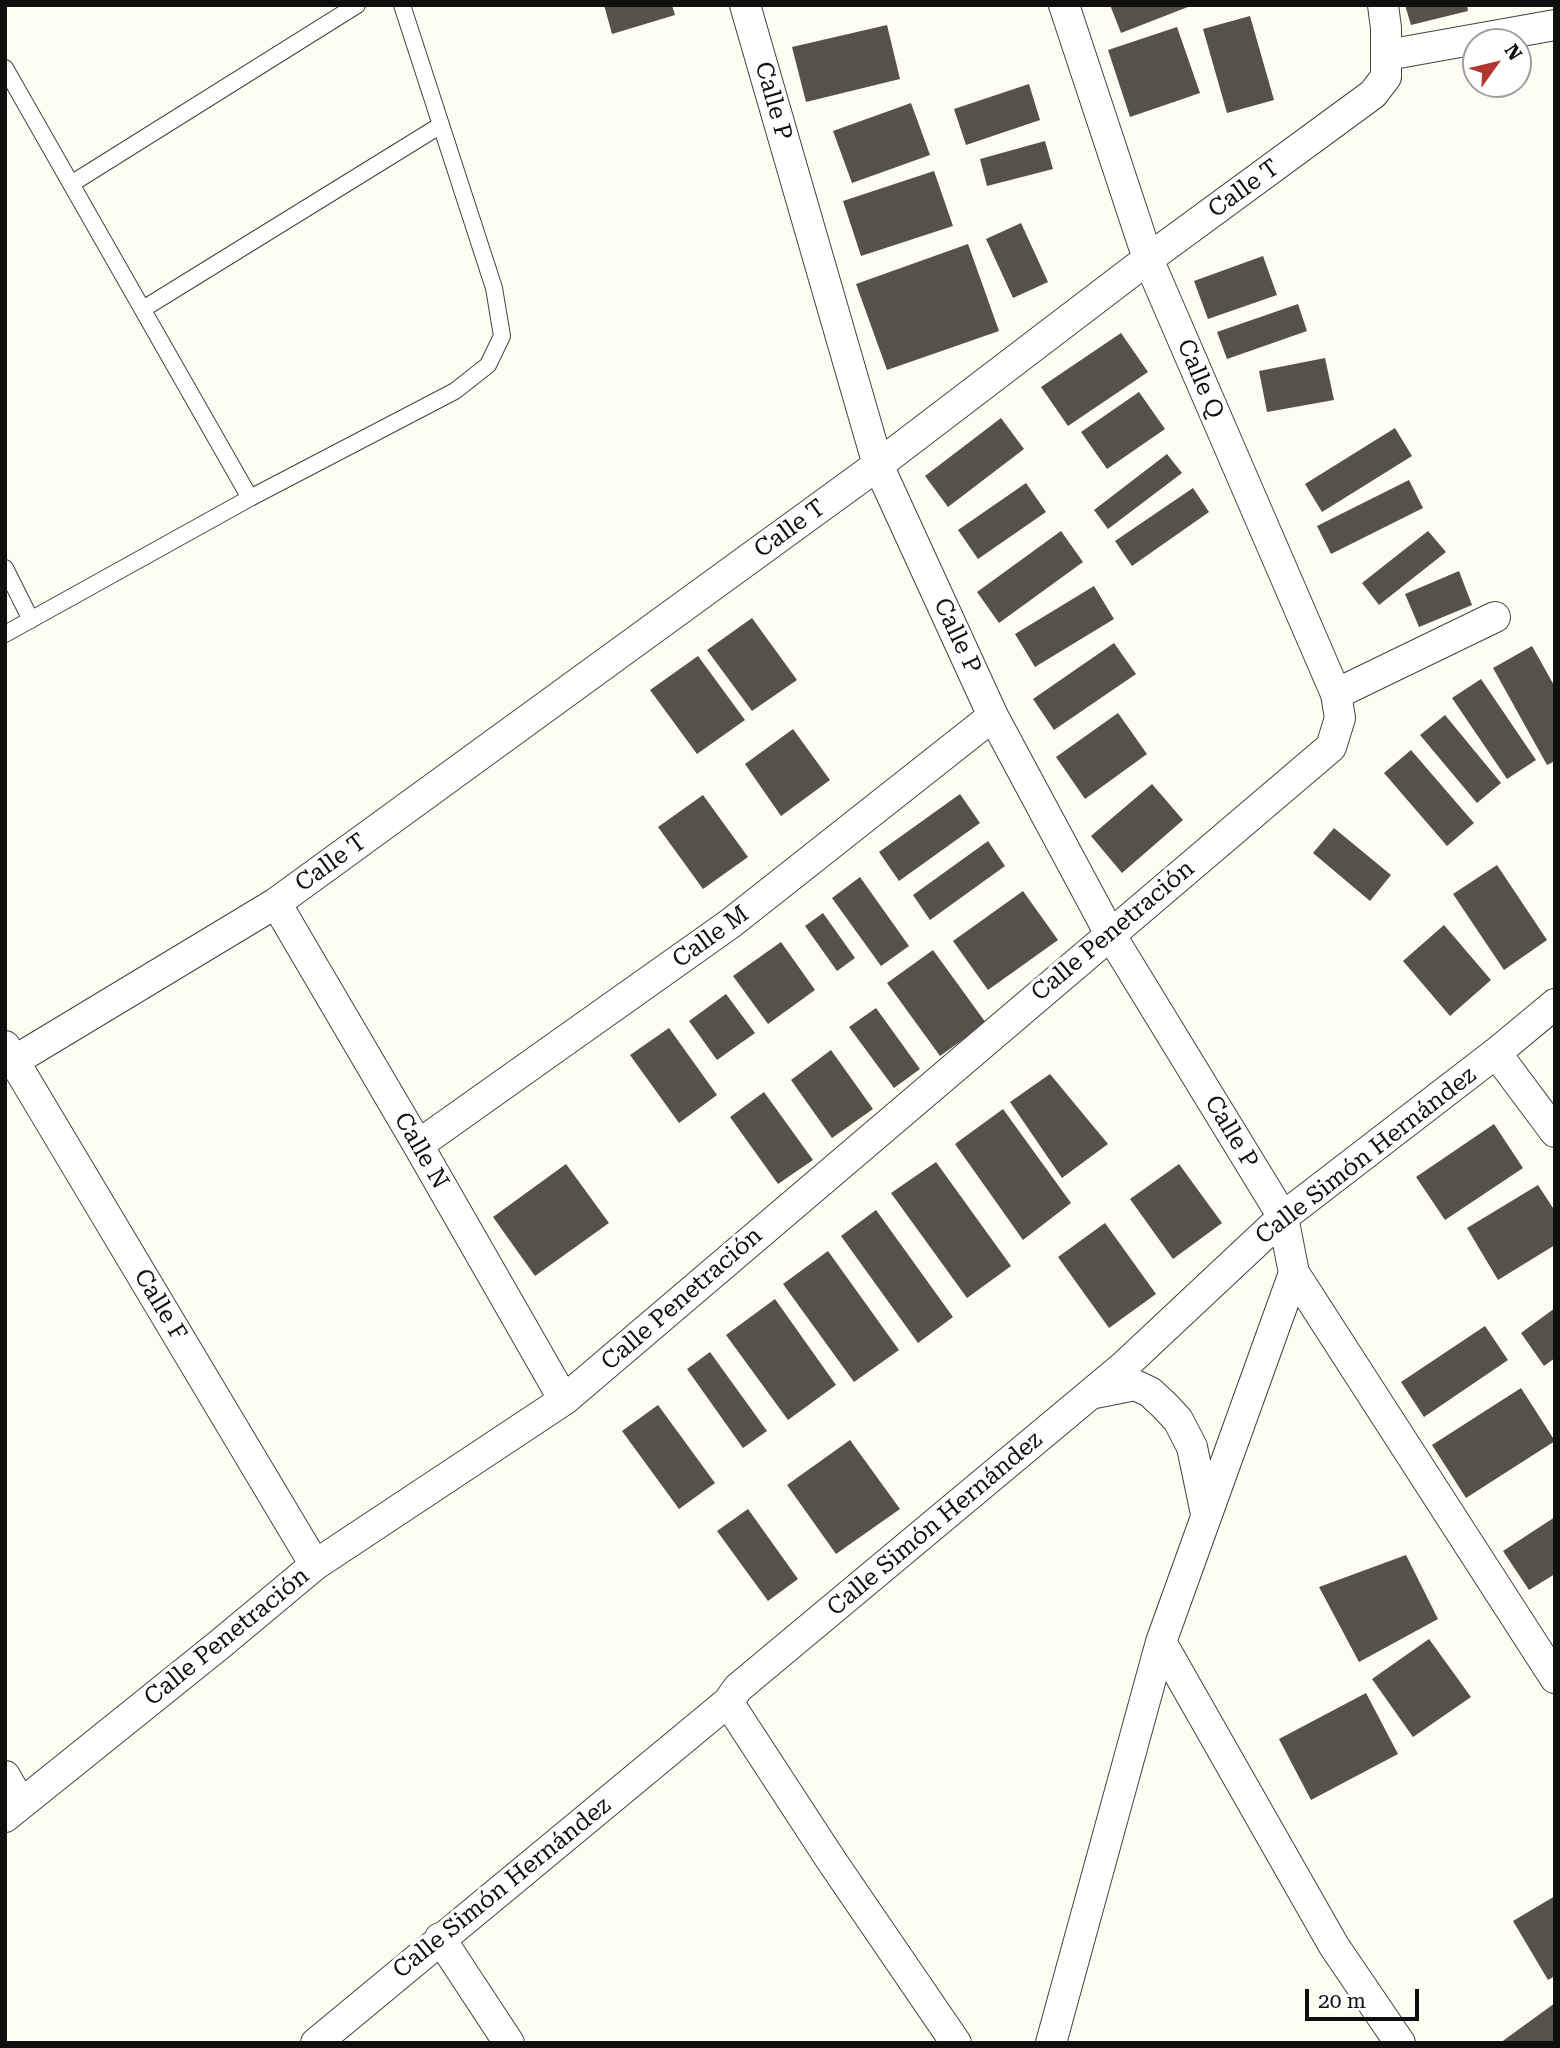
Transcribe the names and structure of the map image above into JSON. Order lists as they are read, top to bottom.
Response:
{
  "streets": {
    "street": [
      "Calle P",
      "Calle T",
      "Calle Q",
      "Calle Penetración",
      "Calle M",
      "Calle N",
      "Calle Simón Hernández",
      "Calle F"
    ]
  },
  "crossings": [
    ["Calle P", "Calle T"],
    ["Calle P", "Calle Penetración"],
    ["Calle P", "Calle M"],
    ["Calle P", "Calle Simón Hernández"],
    ["Calle T", "Calle Q"],
    ["Calle T", "Calle N"],
    ["Calle T", "Calle F"],
    ["Calle Q", "Calle Penetración"],
    ["Calle Penetración", "Calle N"],
    ["Calle Penetración", "Calle F"],
    ["Calle M", "Calle N"]
  ],
  "scale_bar": "20 m",
  "north": "top right"
}
